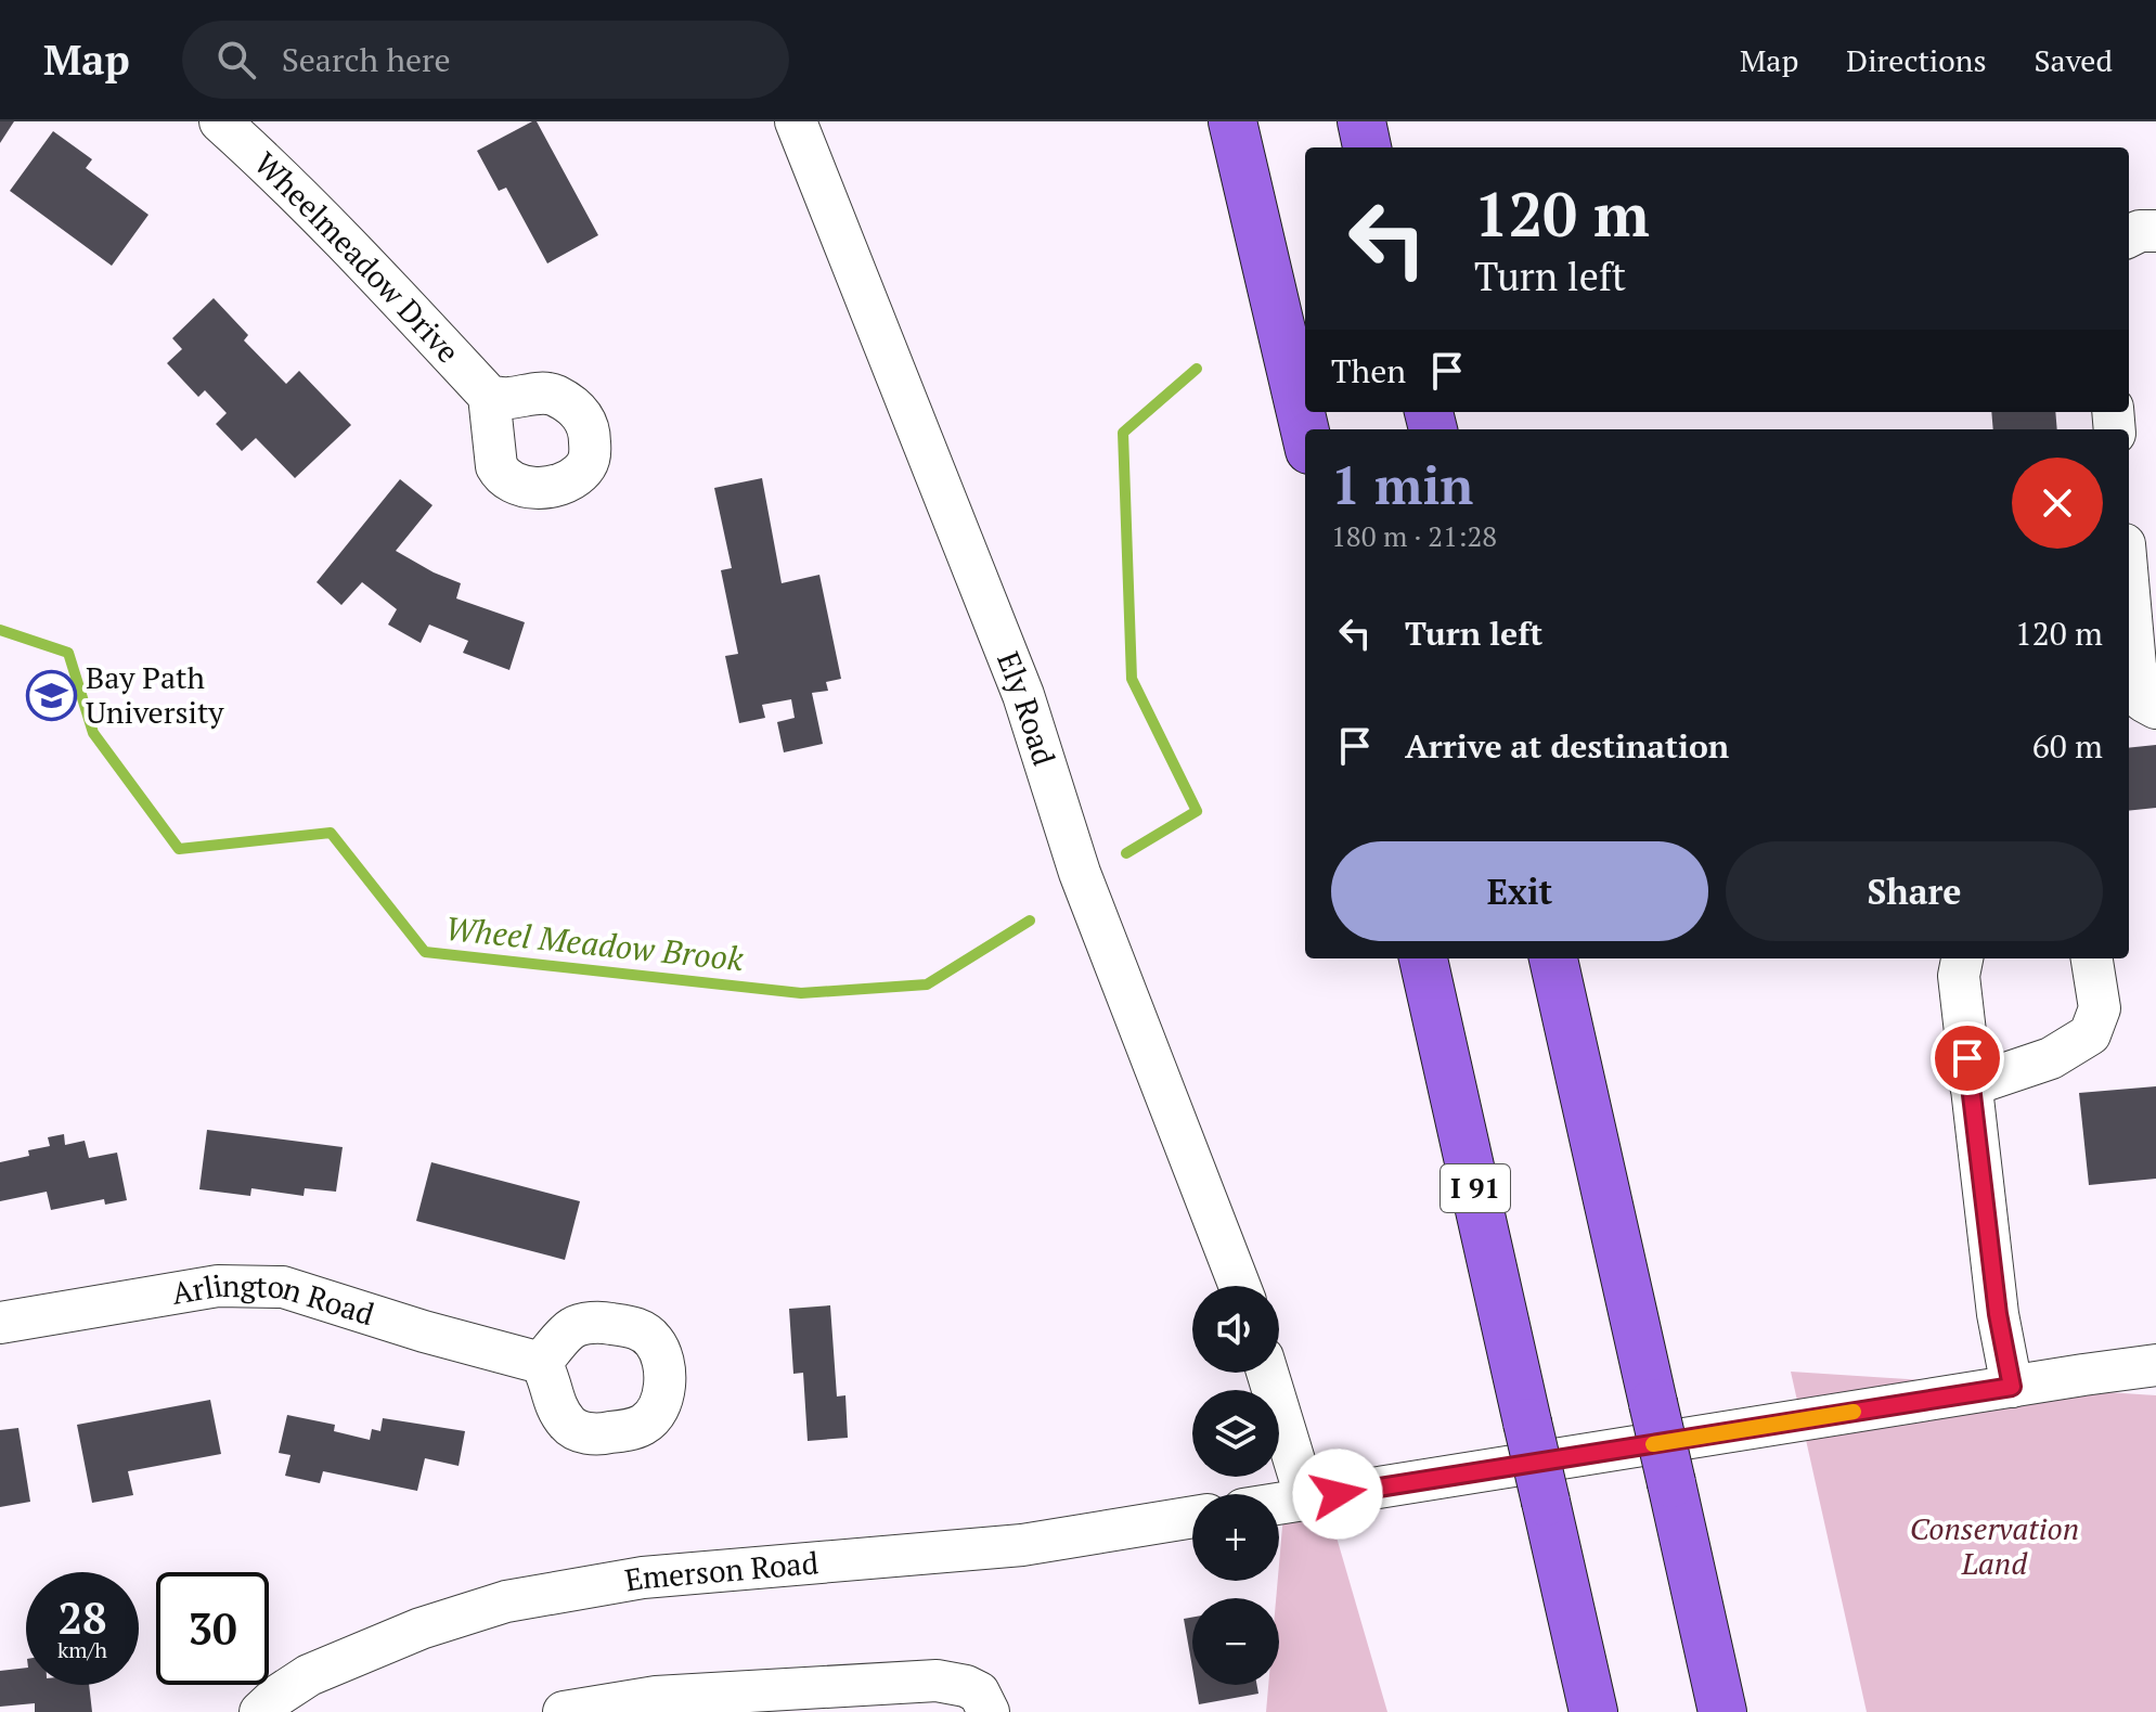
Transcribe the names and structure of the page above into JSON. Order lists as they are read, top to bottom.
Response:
{
  "streets": {
    "highway": ["I 91"],
    "street": [
      "Wheelmeadow Drive",
      "Ely Road",
      "Arlington Road",
      "Emerson Road"
    ]
  },
  "water": ["Wheel Meadow Brook"],
  "parks": ["Conservation Land"],
  "places": {
    "school or university": ["Bay Path University"]
  },
  "page": {
    "header": "Map",
    "search": "Search here",
    "nav": ["Map", "Directions", "Saved"],
    "turn": ["120 m", "Turn left"],
    "then": "Then",
    "heading": ["1 min", "180 m · 21:28"],
    "list": [
      {
        "name": "Turn left",
        "value": "120 m"
      },
      {
        "name": "Arrive at destination",
        "value": "60 m"
      }
    ],
    "buttons": ["Exit", "Share"],
    "map_buttons": ["+", "−"],
    "speed": "28 km/h",
    "limit": "30"
  }
}
